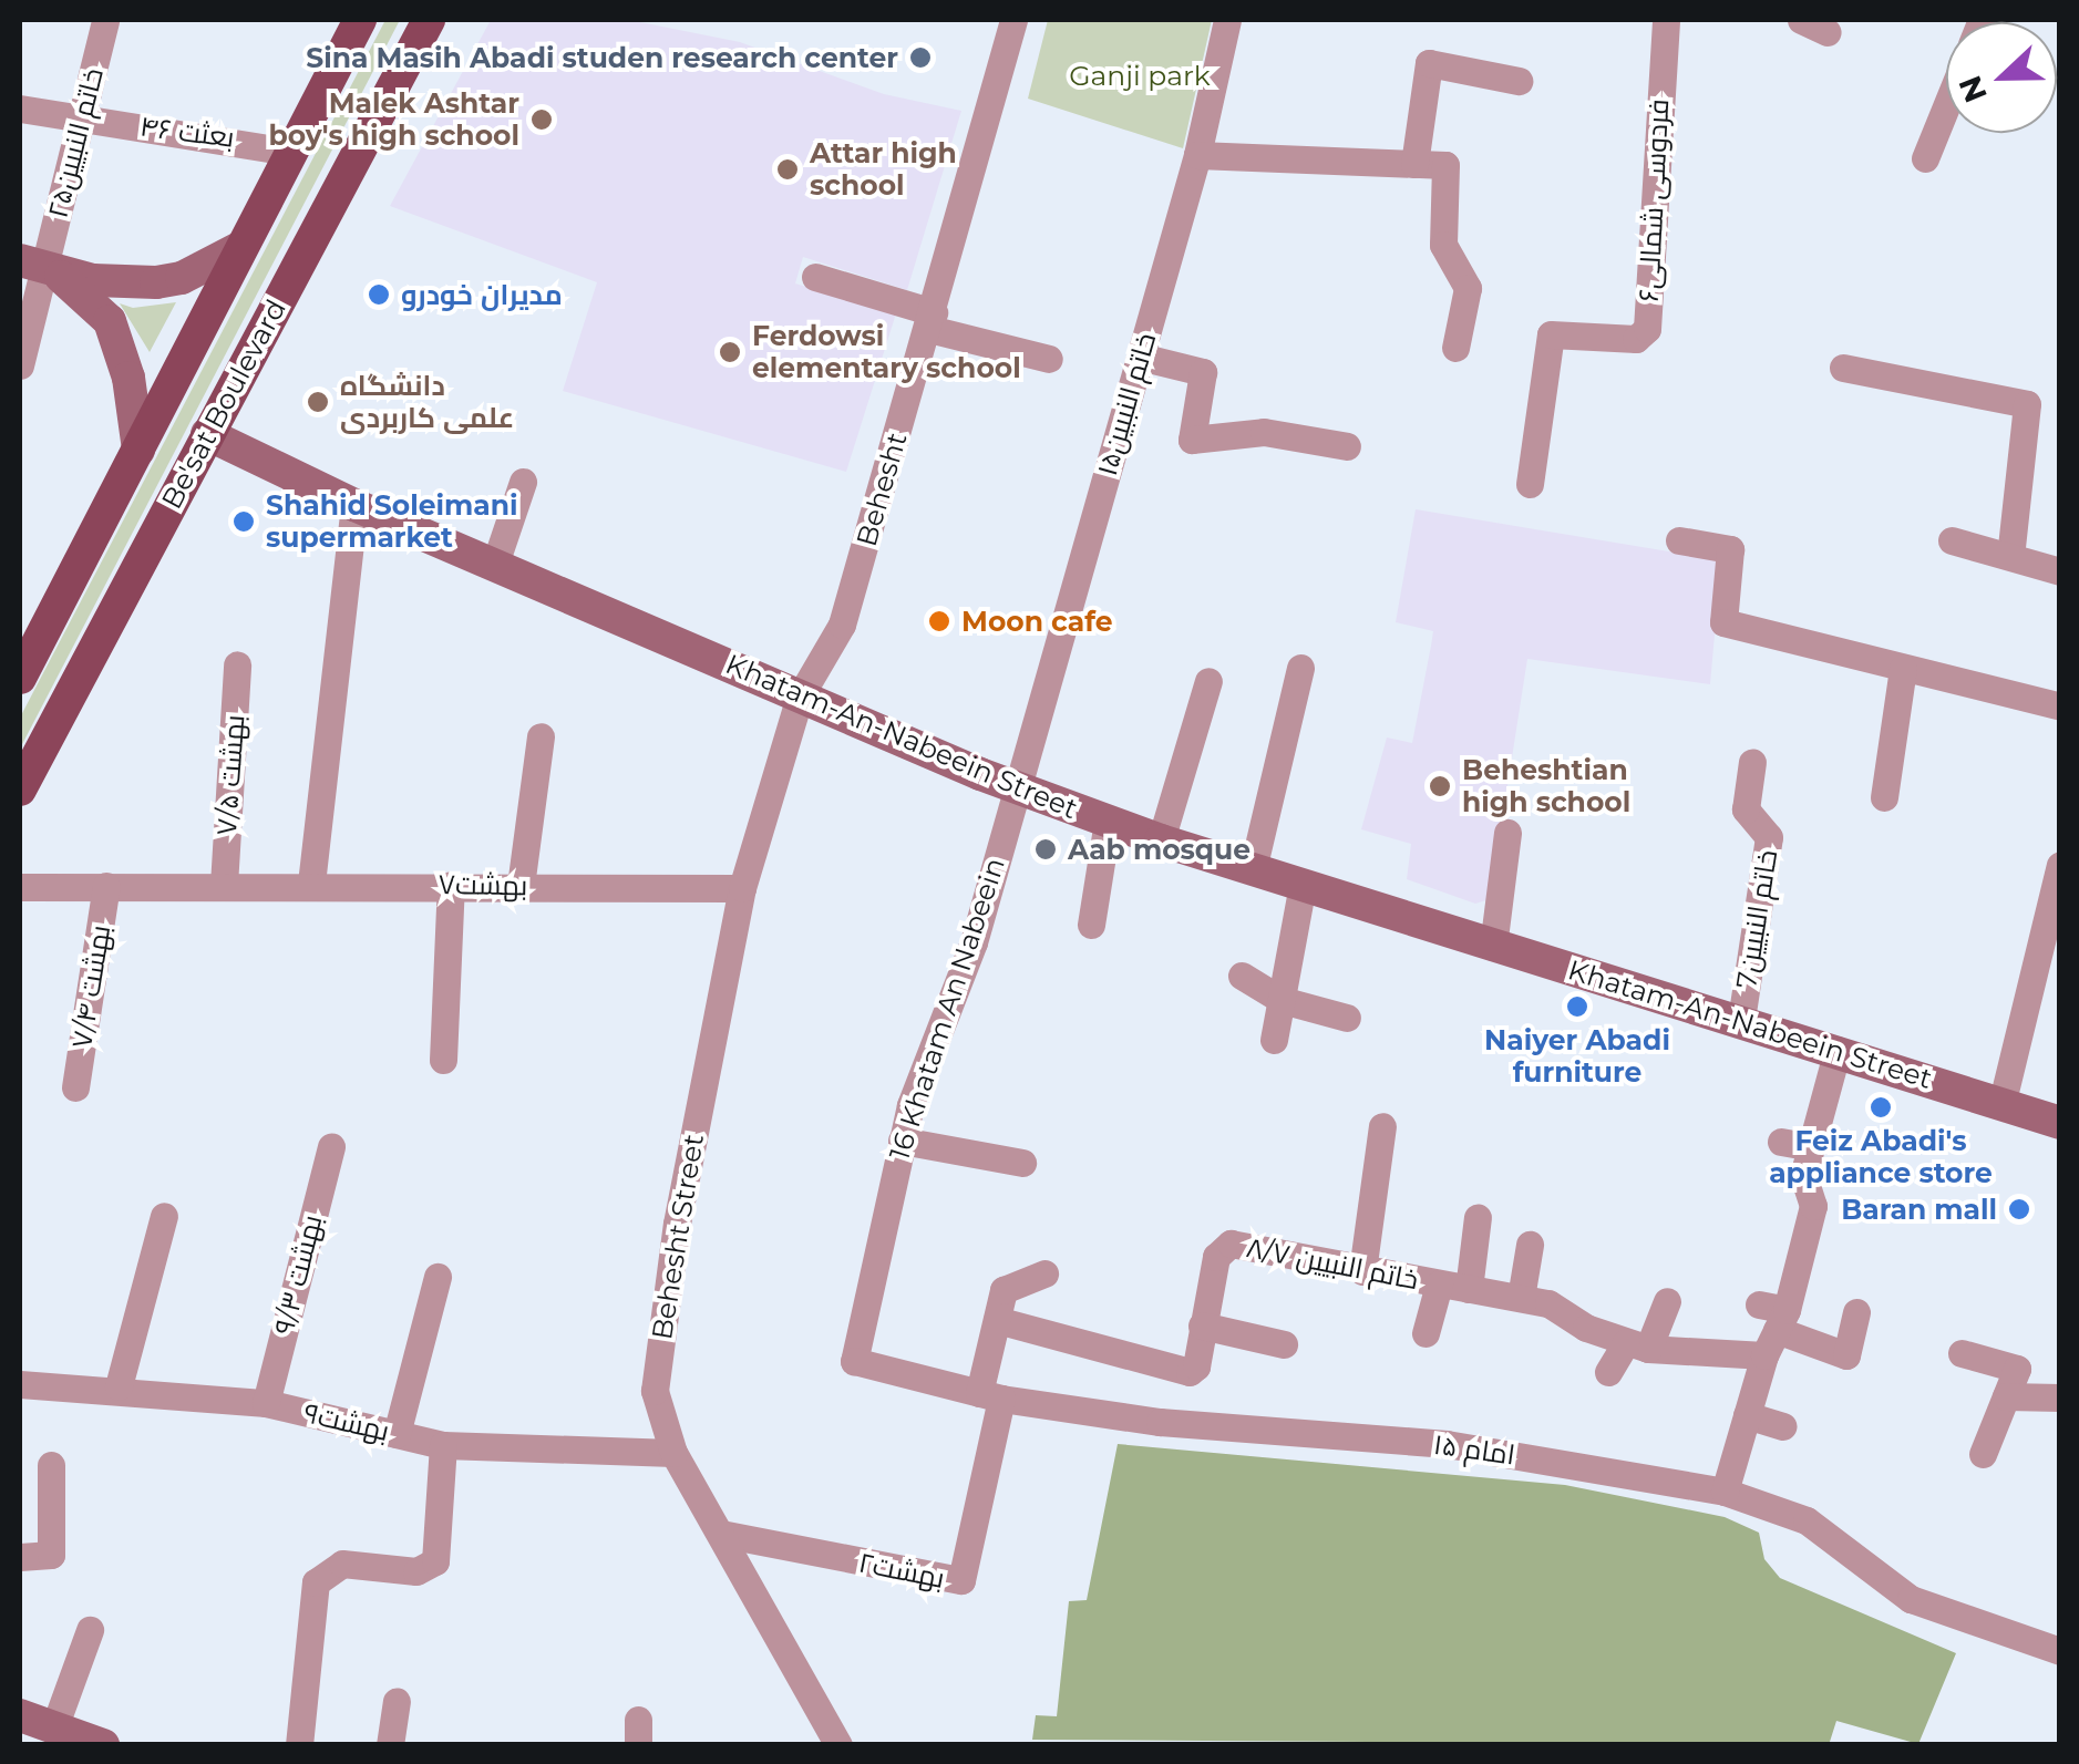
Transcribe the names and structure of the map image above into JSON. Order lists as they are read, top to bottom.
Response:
{
  "streets": {
    "main road": ["Be'sat Boulevard"],
    "street": [
      "بعثت ۴۶",
      "خاتم النبیین۲۵",
      "فردوسی شمالی۶",
      "خاتم النببین۱۵",
      "Behesht",
      "Khatam-An-Nabeein Street",
      "بهشت ۷/۵",
      "بهشت۷",
      "خاتم النبیین7",
      "بهشت ۷/۴",
      "16 Khatam An Nabeein",
      "Behesht Street",
      "خاتم النبیین ۸/۷",
      "بهشت ۹/۳",
      "بهشت۹",
      "امام ۱۵",
      "بهشت۲"
    ]
  },
  "crossings": [
    ["بعثت ۴۶", "خاتم النبیین۲۵"],
    ["بعثت ۴۶", "Be'sat Boulevard"],
    ["Be'sat Boulevard", "Khatam-An-Nabeein Street"],
    ["خاتم النببین۱۵", "Khatam-An-Nabeein Street"],
    ["خاتم النببین۱۵", "16 Khatam An Nabeein"],
    ["Behesht", "Khatam-An-Nabeein Street"],
    ["Behesht", "Behesht Street"],
    ["Khatam-An-Nabeein Street", "خاتم النبیین7"],
    ["Khatam-An-Nabeein Street", "16 Khatam An Nabeein"],
    ["Khatam-An-Nabeein Street", "Behesht Street"],
    ["بهشت ۷/۵", "بهشت۷"],
    ["بهشت۷", "بهشت ۷/۴"],
    ["بهشت۷", "Behesht Street"],
    ["16 Khatam An Nabeein", "امام ۱۵"],
    ["Behesht Street", "بهشت۹"],
    ["Behesht Street", "بهشت۲"],
    ["بهشت ۹/۳", "بهشت۹"],
    ["امام ۱۵", "بهشت۲"]
  ],
  "parks": ["Ganji park"],
  "places": [
    "Sina Masih Abadi studen research center",
    "Malek Ashtar boy's high school",
    "Attar high school",
    "مدیران خودرو",
    "Ferdowsi elementary school",
    "دانشگاه علمی کاربردی",
    "Shahid Soleimani supermarket",
    "Moon cafe",
    "Beheshtian high school",
    "Aab mosque",
    "Naiyer Abadi furniture",
    "Feiz Abadi's appliance store",
    "Baran mall"
  ],
  "north": "left"
}
